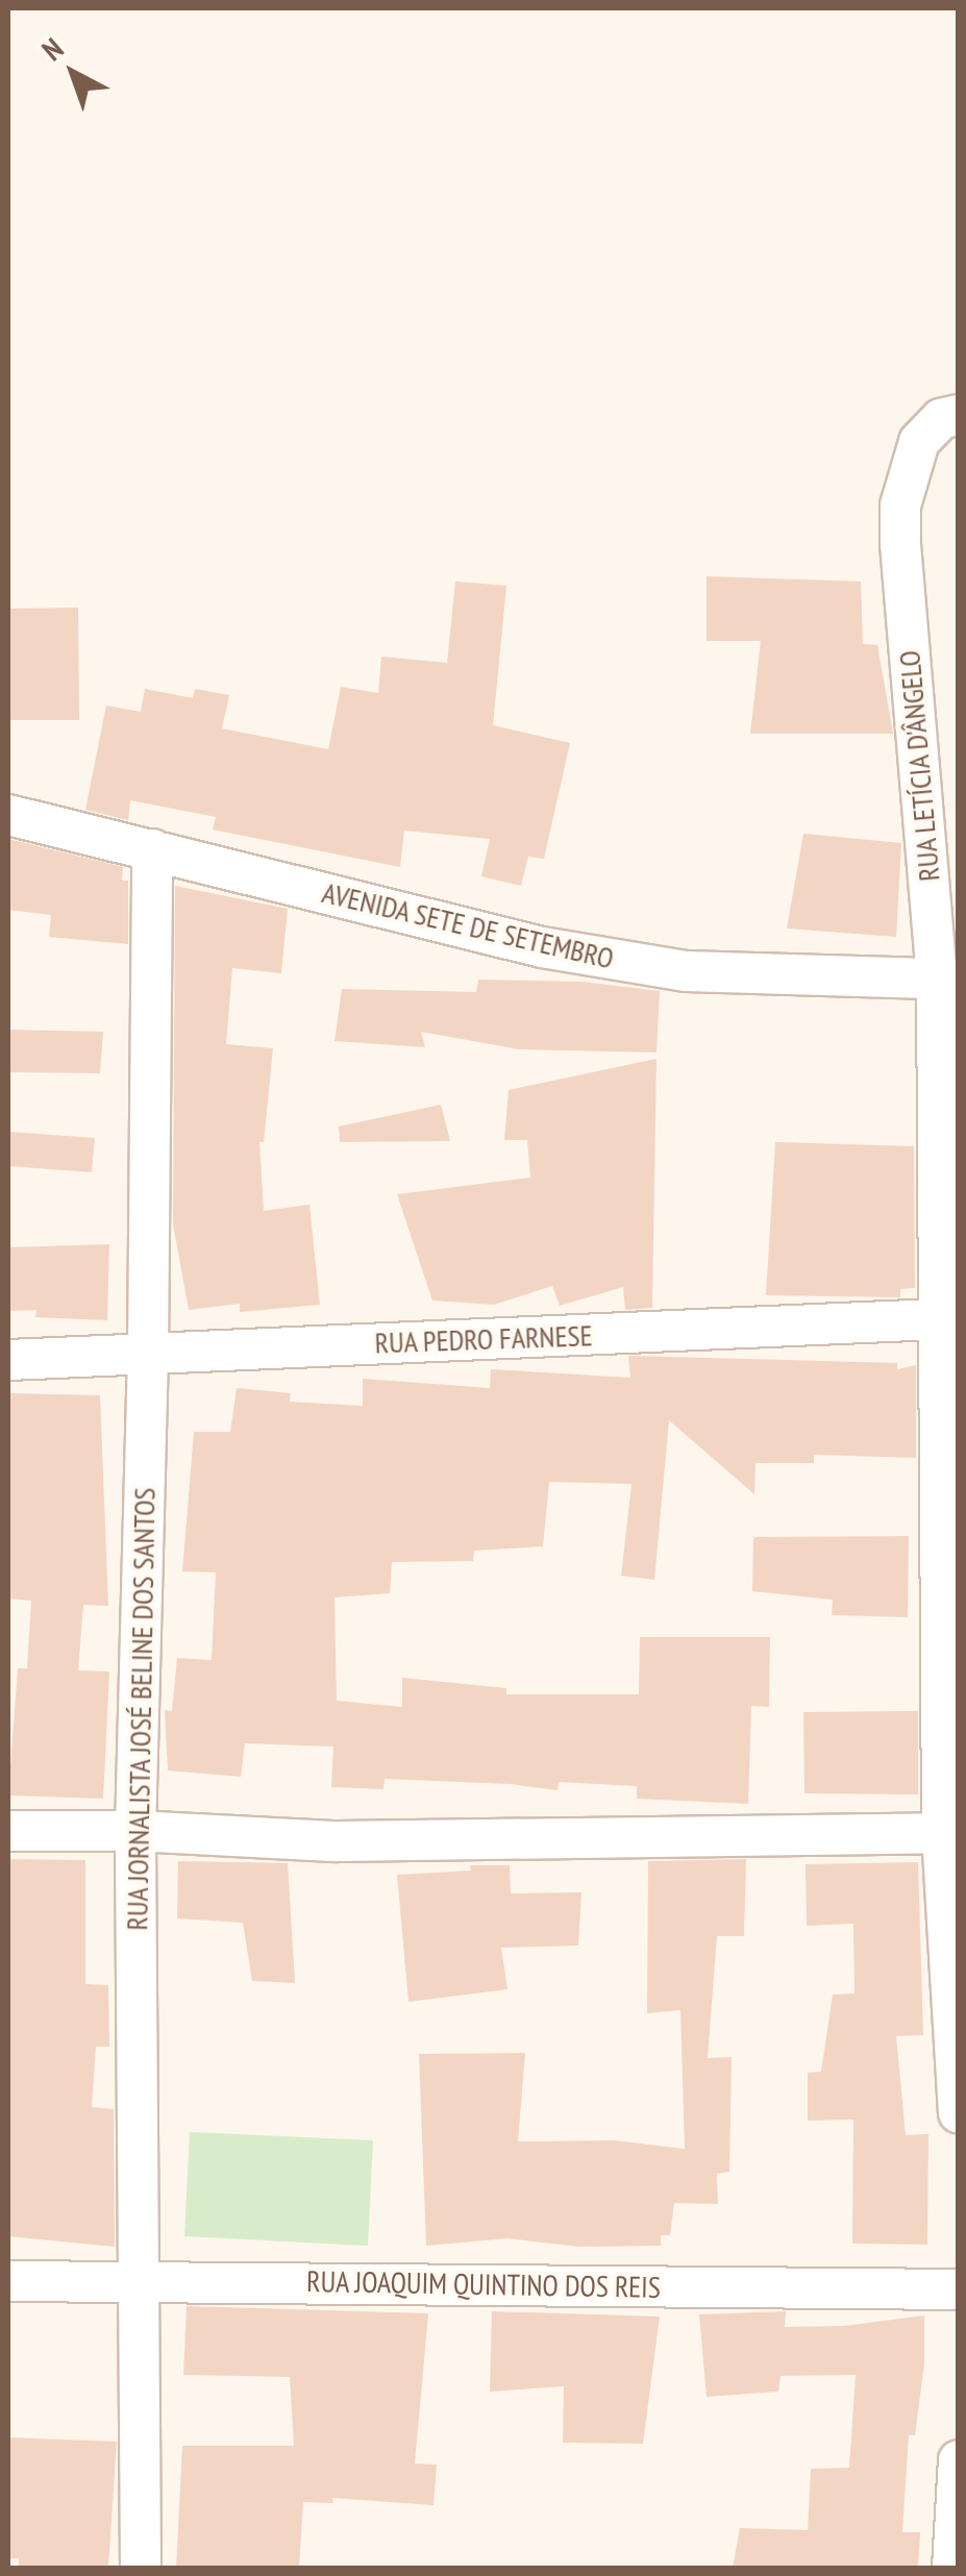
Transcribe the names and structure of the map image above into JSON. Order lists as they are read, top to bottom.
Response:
{
  "streets": {
    "street": [
      "RUA LETÍCIA D'ÂNGELO",
      "AVENIDA SETE DE SETEMBRO",
      "RUA PEDRO FARNESE",
      "RUA JORNALISTA JOSÉ BELINE DOS SANTOS",
      "RUA JOAQUIM QUINTINO DOS REIS"
    ]
  },
  "crossings": [
    ["RUA LETÍCIA D'ÂNGELO", "AVENIDA SETE DE SETEMBRO"],
    ["RUA LETÍCIA D'ÂNGELO", "RUA PEDRO FARNESE"],
    ["AVENIDA SETE DE SETEMBRO", "RUA JORNALISTA JOSÉ BELINE DOS SANTOS"],
    ["RUA PEDRO FARNESE", "RUA JORNALISTA JOSÉ BELINE DOS SANTOS"],
    ["RUA JORNALISTA JOSÉ BELINE DOS SANTOS", "RUA JOAQUIM QUINTINO DOS REIS"]
  ],
  "north": "top left"
}
